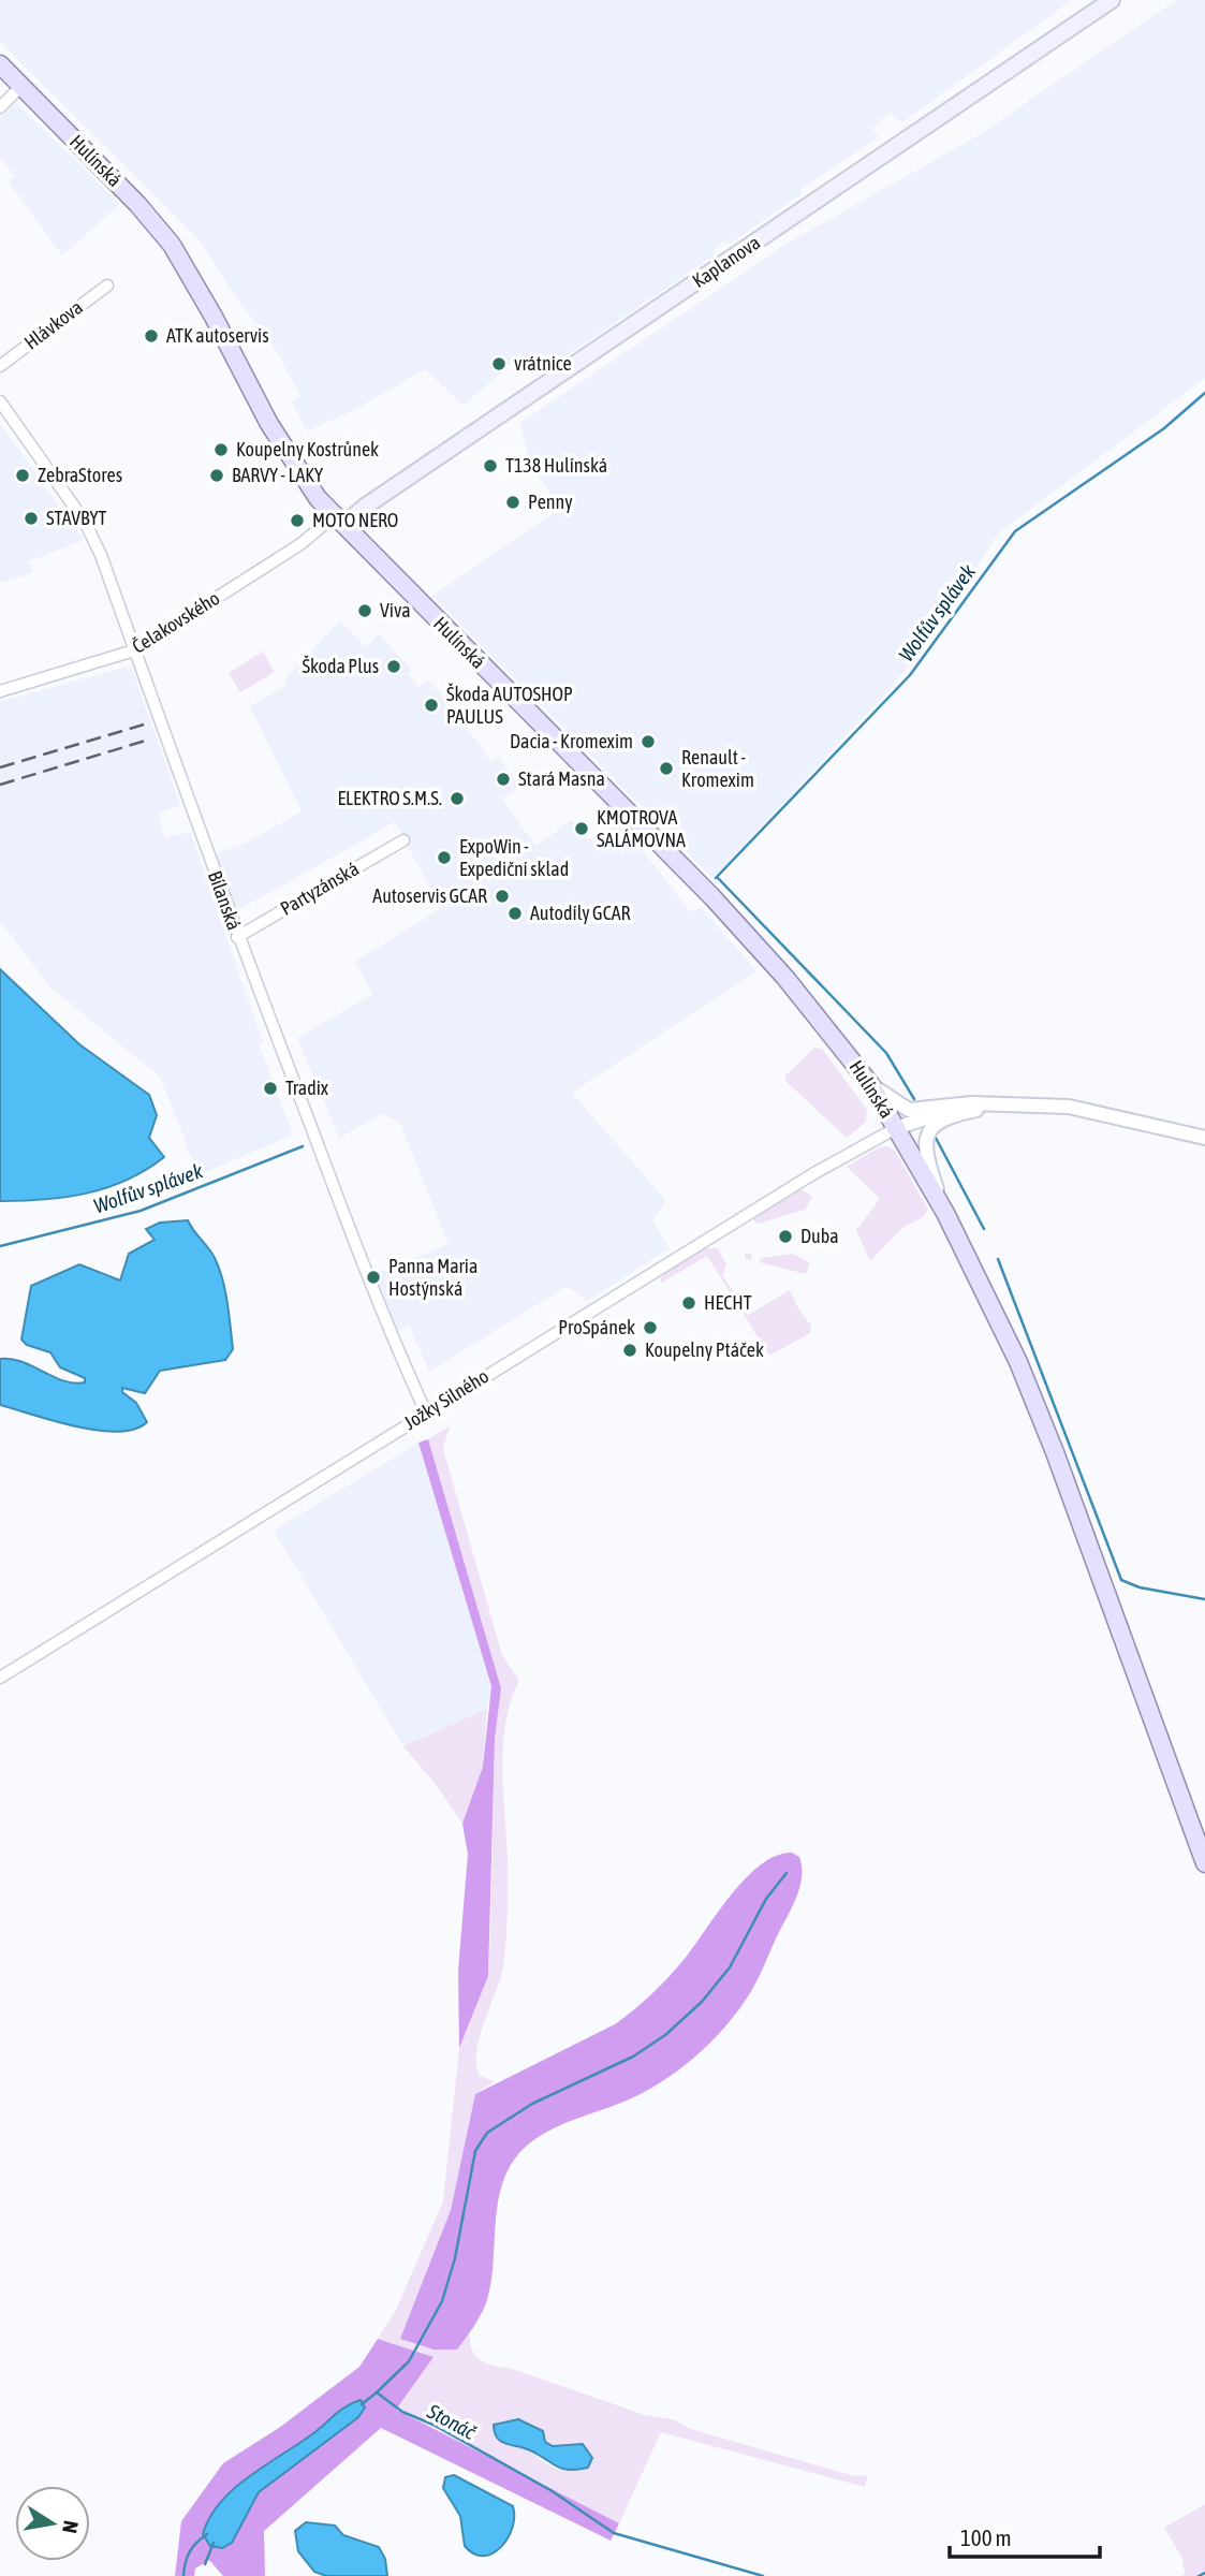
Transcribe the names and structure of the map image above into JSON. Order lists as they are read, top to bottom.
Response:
{
  "streets": {
    "main road": ["Hulínská", "Kaplanova"],
    "street": [
      "Hlávkova",
      "Čelakovského",
      "Partyzánská",
      "Bílanská",
      "Jožky Silného"
    ]
  },
  "crossings": [
    ["Hulínská", "Kaplanova"],
    ["Hulínská", "Čelakovského"],
    ["Hulínská", "Jožky Silného"],
    ["Kaplanova", "Čelakovského"],
    ["Čelakovského", "Bílanská"],
    ["Partyzánská", "Bílanská"],
    ["Bílanská", "Jožky Silného"]
  ],
  "water": ["Wolfův splávek", "Stonáč"],
  "places": [
    "ATK autoservis",
    "vrátnice",
    "Koupelny Kostrůnek",
    "T138 Hulínská",
    "ZebraStores",
    "BARVY - LAKY",
    "Penny",
    "STAVBYT",
    "MOTO NERO",
    "Viva",
    "Škoda Plus",
    "Škoda AUTOSHOP PAULUS",
    "Dacia - Kromexim",
    "Renault - Kromexim",
    "Stará Masna",
    "ELEKTRO S.M.S.",
    "KMOTROVA SALÁMOVNA",
    "ExpoWin - Expediční sklad",
    "Autoservis GCAR",
    "Autodíly GCAR",
    "Tradix",
    "Duba",
    "Panna Maria Hostýnská",
    "HECHT",
    "ProSpánek",
    "Koupelny Ptáček"
  ],
  "scale_bar": "100 m",
  "north": "right"
}
